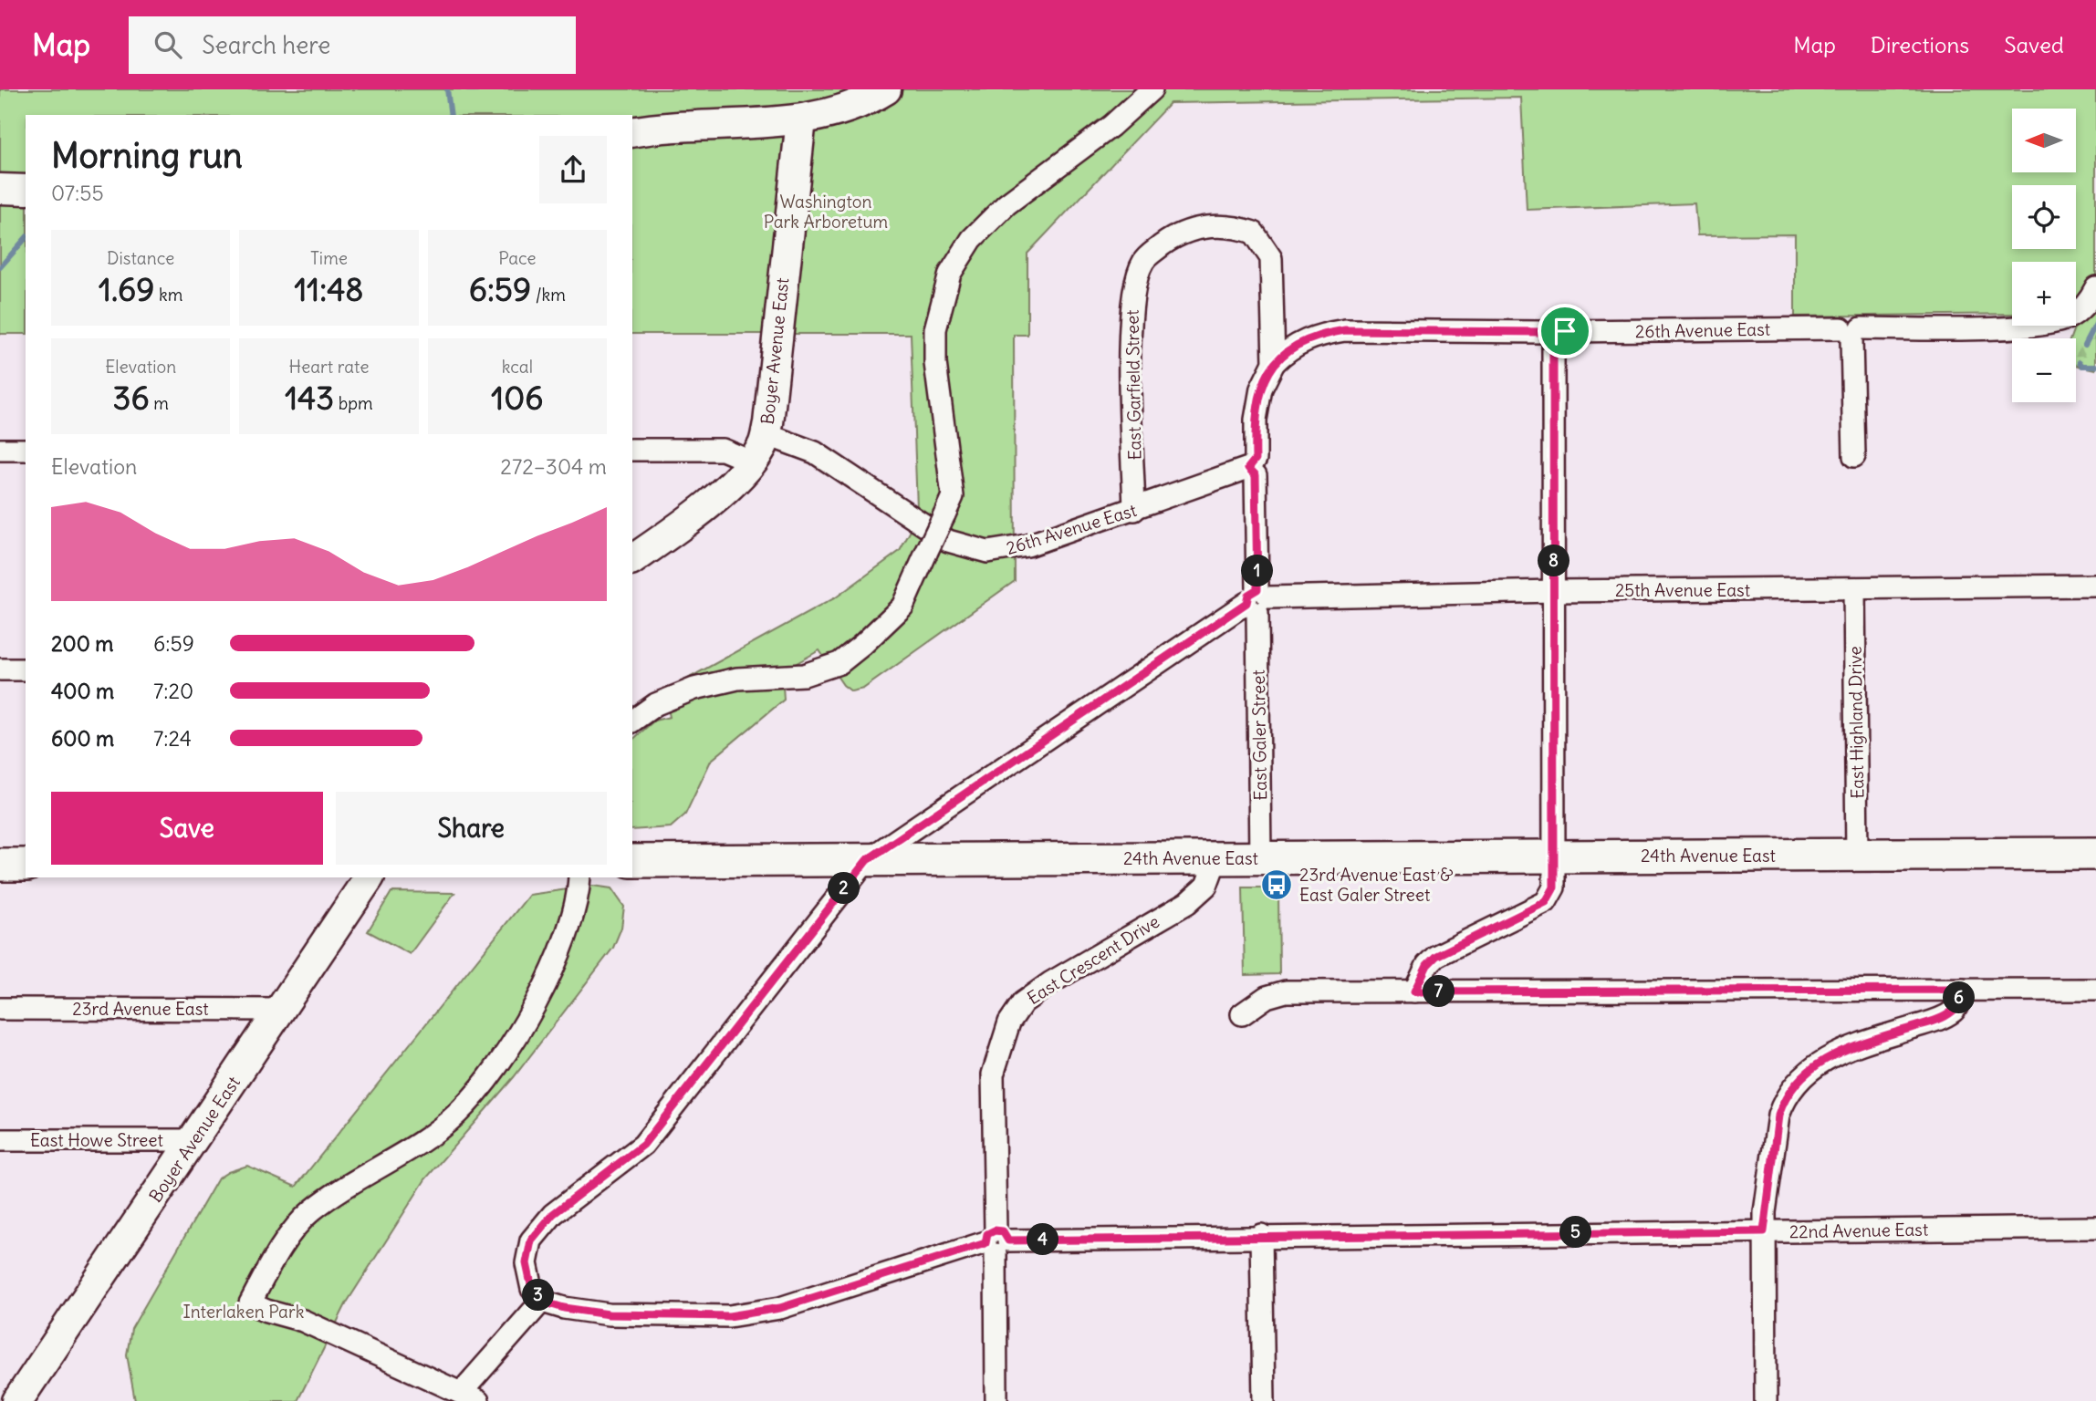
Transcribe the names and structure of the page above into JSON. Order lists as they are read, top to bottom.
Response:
{
  "streets": {
    "main road": ["24th Avenue East"],
    "street": [
      "26th Avenue East",
      "Boyer Avenue East",
      "East Garfield Street",
      "25th Avenue East",
      "East Highland Drive",
      "East Galer Street",
      "East Crescent Drive",
      "23rd Avenue East",
      "East Howe Street",
      "22nd Avenue East"
    ]
  },
  "crossings": [
    ["26th Avenue East", "Boyer Avenue East"],
    ["26th Avenue East", "East Garfield Street"],
    ["26th Avenue East", "East Galer Street"],
    ["Boyer Avenue East", "23rd Avenue East"],
    ["Boyer Avenue East", "East Howe Street"],
    ["East Garfield Street", "East Galer Street"],
    ["25th Avenue East", "East Highland Drive"],
    ["25th Avenue East", "East Galer Street"],
    ["East Highland Drive", "24th Avenue East"],
    ["East Galer Street", "24th Avenue East"],
    ["24th Avenue East", "East Crescent Drive"],
    ["East Crescent Drive", "22nd Avenue East"]
  ],
  "parks": ["Washington Park Arboretum", "Interlaken Park"],
  "places": {
    "bus stop": ["23rd Avenue East & East Galer Street"]
  },
  "north": "left",
  "page": {
    "header": "Map",
    "search": "Search here",
    "nav": ["Map", "Directions", "Saved"],
    "map_buttons": ["+", "−"],
    "heading": ["Morning run", "07:55"],
    "stats": [
      ["Distance", "1.69 km"],
      ["Time", "11:48"],
      ["Pace", "6:59 /km"],
      ["Elevation", "36 m"],
      ["Heart rate", "143 bpm"],
      ["kcal", "106"]
    ],
    "chart": ["Elevation", "272–304 m"],
    "pins": [
      "8",
      "1",
      "2",
      "7",
      "6",
      "5",
      "4",
      "3"
    ],
    "list": [
      {
        "name": "200 m",
        "note": "6:59"
      },
      {
        "name": "400 m",
        "note": "7:20"
      },
      {
        "name": "600 m",
        "note": "7:24"
      }
    ],
    "buttons": ["Save", "Share"]
  }
}
